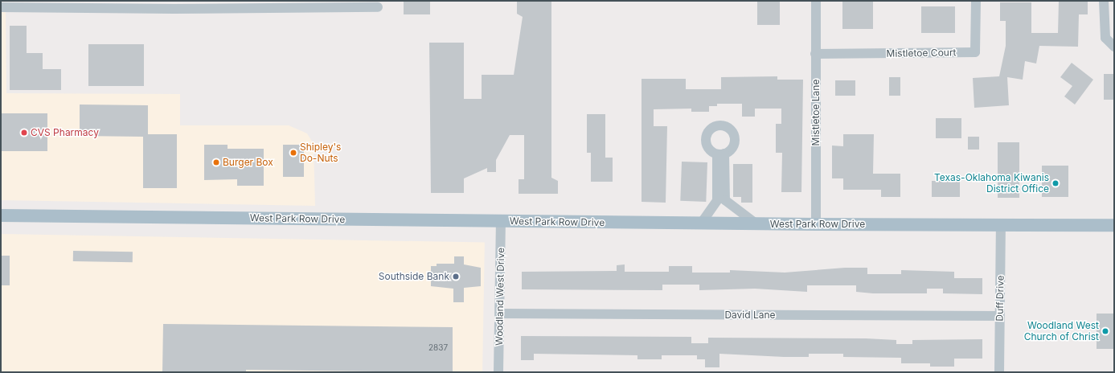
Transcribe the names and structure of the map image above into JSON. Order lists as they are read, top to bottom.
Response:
{
  "streets": {
    "main road": ["West Park Row Drive"],
    "street": [
      "Mistletoe Court",
      "Mistletoe Lane",
      "Woodland West Drive",
      "Duff Drive",
      "David Lane"
    ]
  },
  "crossings": [
    ["Mistletoe Court", "Mistletoe Lane"],
    ["Mistletoe Lane", "West Park Row Drive"],
    ["West Park Row Drive", "Woodland West Drive"],
    ["West Park Row Drive", "Duff Drive"],
    ["Woodland West Drive", "David Lane"],
    ["Duff Drive", "David Lane"]
  ],
  "places": [
    "CVS Pharmacy",
    "Shipley's Do-Nuts",
    "Burger Box",
    "Texas-Oklahoma Kiwanis District Office",
    "Southside Bank",
    "Woodland West Church of Christ"
  ],
  "house_numbers": ["2837"]
}
